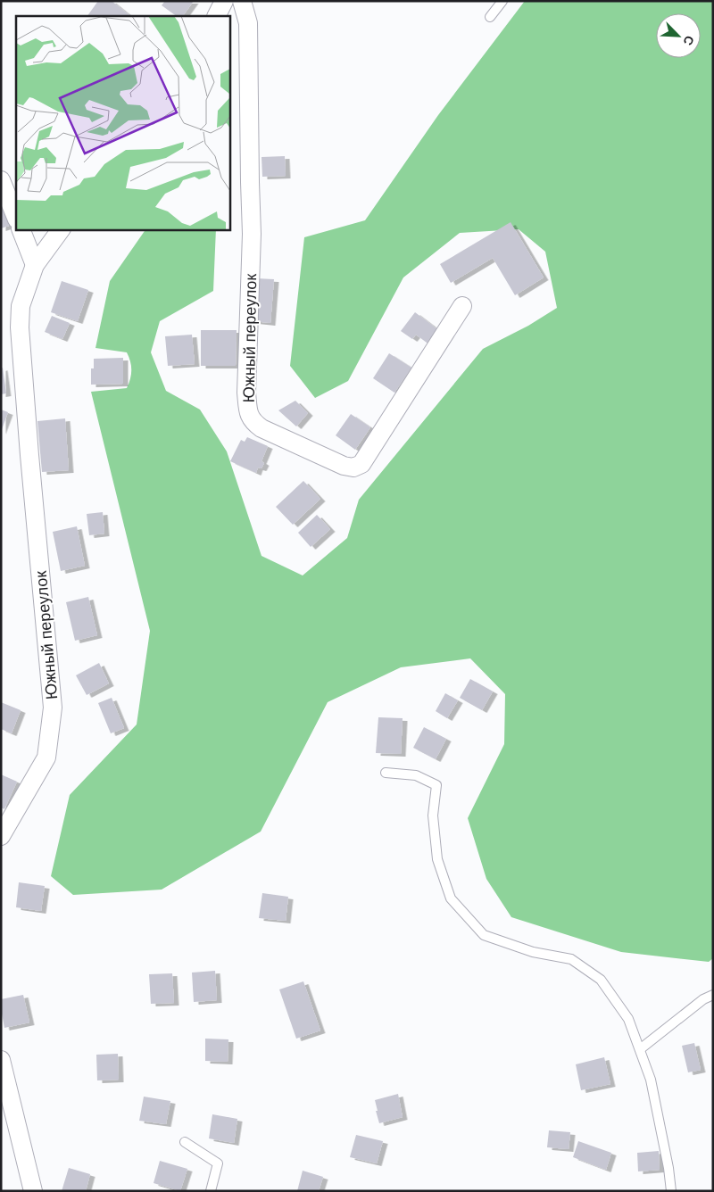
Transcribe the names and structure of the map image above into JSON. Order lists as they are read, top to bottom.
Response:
{
  "streets": {
    "street": ["Южный переулок"]
  },
  "north": "bottom right"
}
